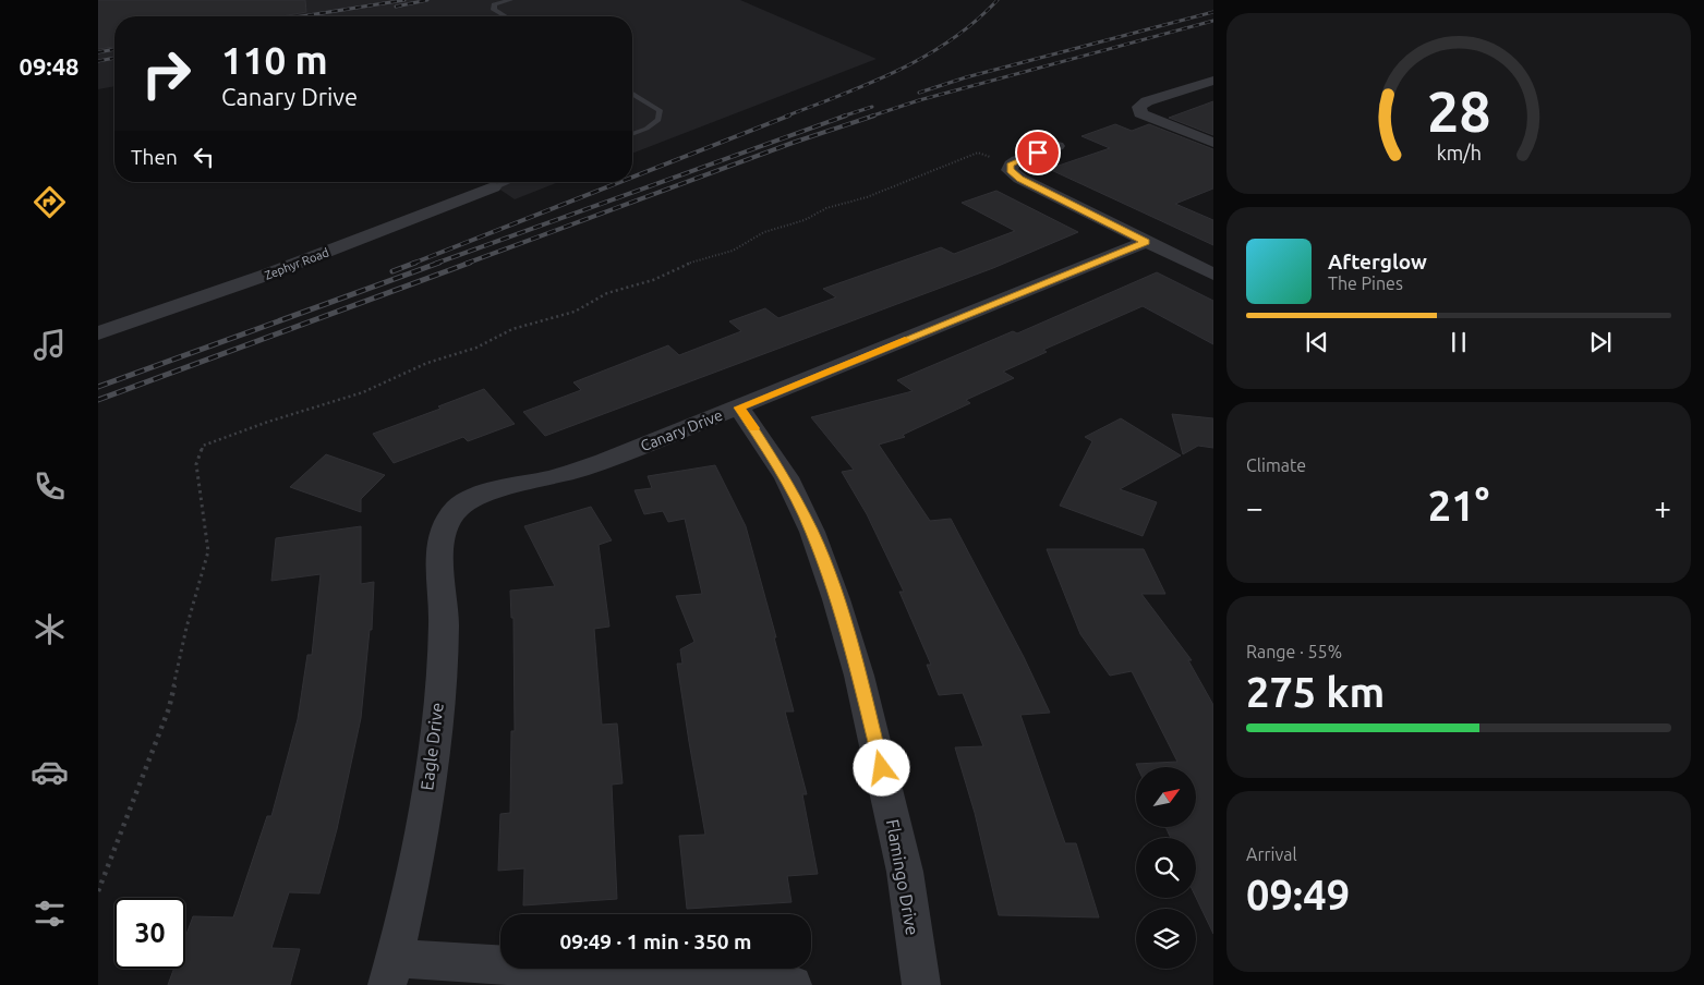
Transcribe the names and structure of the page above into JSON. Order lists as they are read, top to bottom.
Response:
{
  "streets": {
    "street": [
      "Zephyr Road",
      "Canary Drive",
      "Eagle Drive",
      "Flamingo Drive"
    ]
  },
  "crossings": [
    ["Canary Drive", "Eagle Drive"],
    ["Canary Drive", "Flamingo Drive"]
  ],
  "north": "top right",
  "page": {
    "tabs": "09:48",
    "turn": ["110 m", "Canary Drive"],
    "then": "Then",
    "song": ["Afterglow", "The Pines"],
    "tile": [
      "Climate",
      ["Range · 55%", "275 km"],
      ["Arrival", "09:49"]
    ],
    "heat": ["−", "21°", "+"],
    "limit": "30",
    "trip": "09:49 · 1 min · 350 m",
    "gauge": ["28", "km/h"]
  }
}
